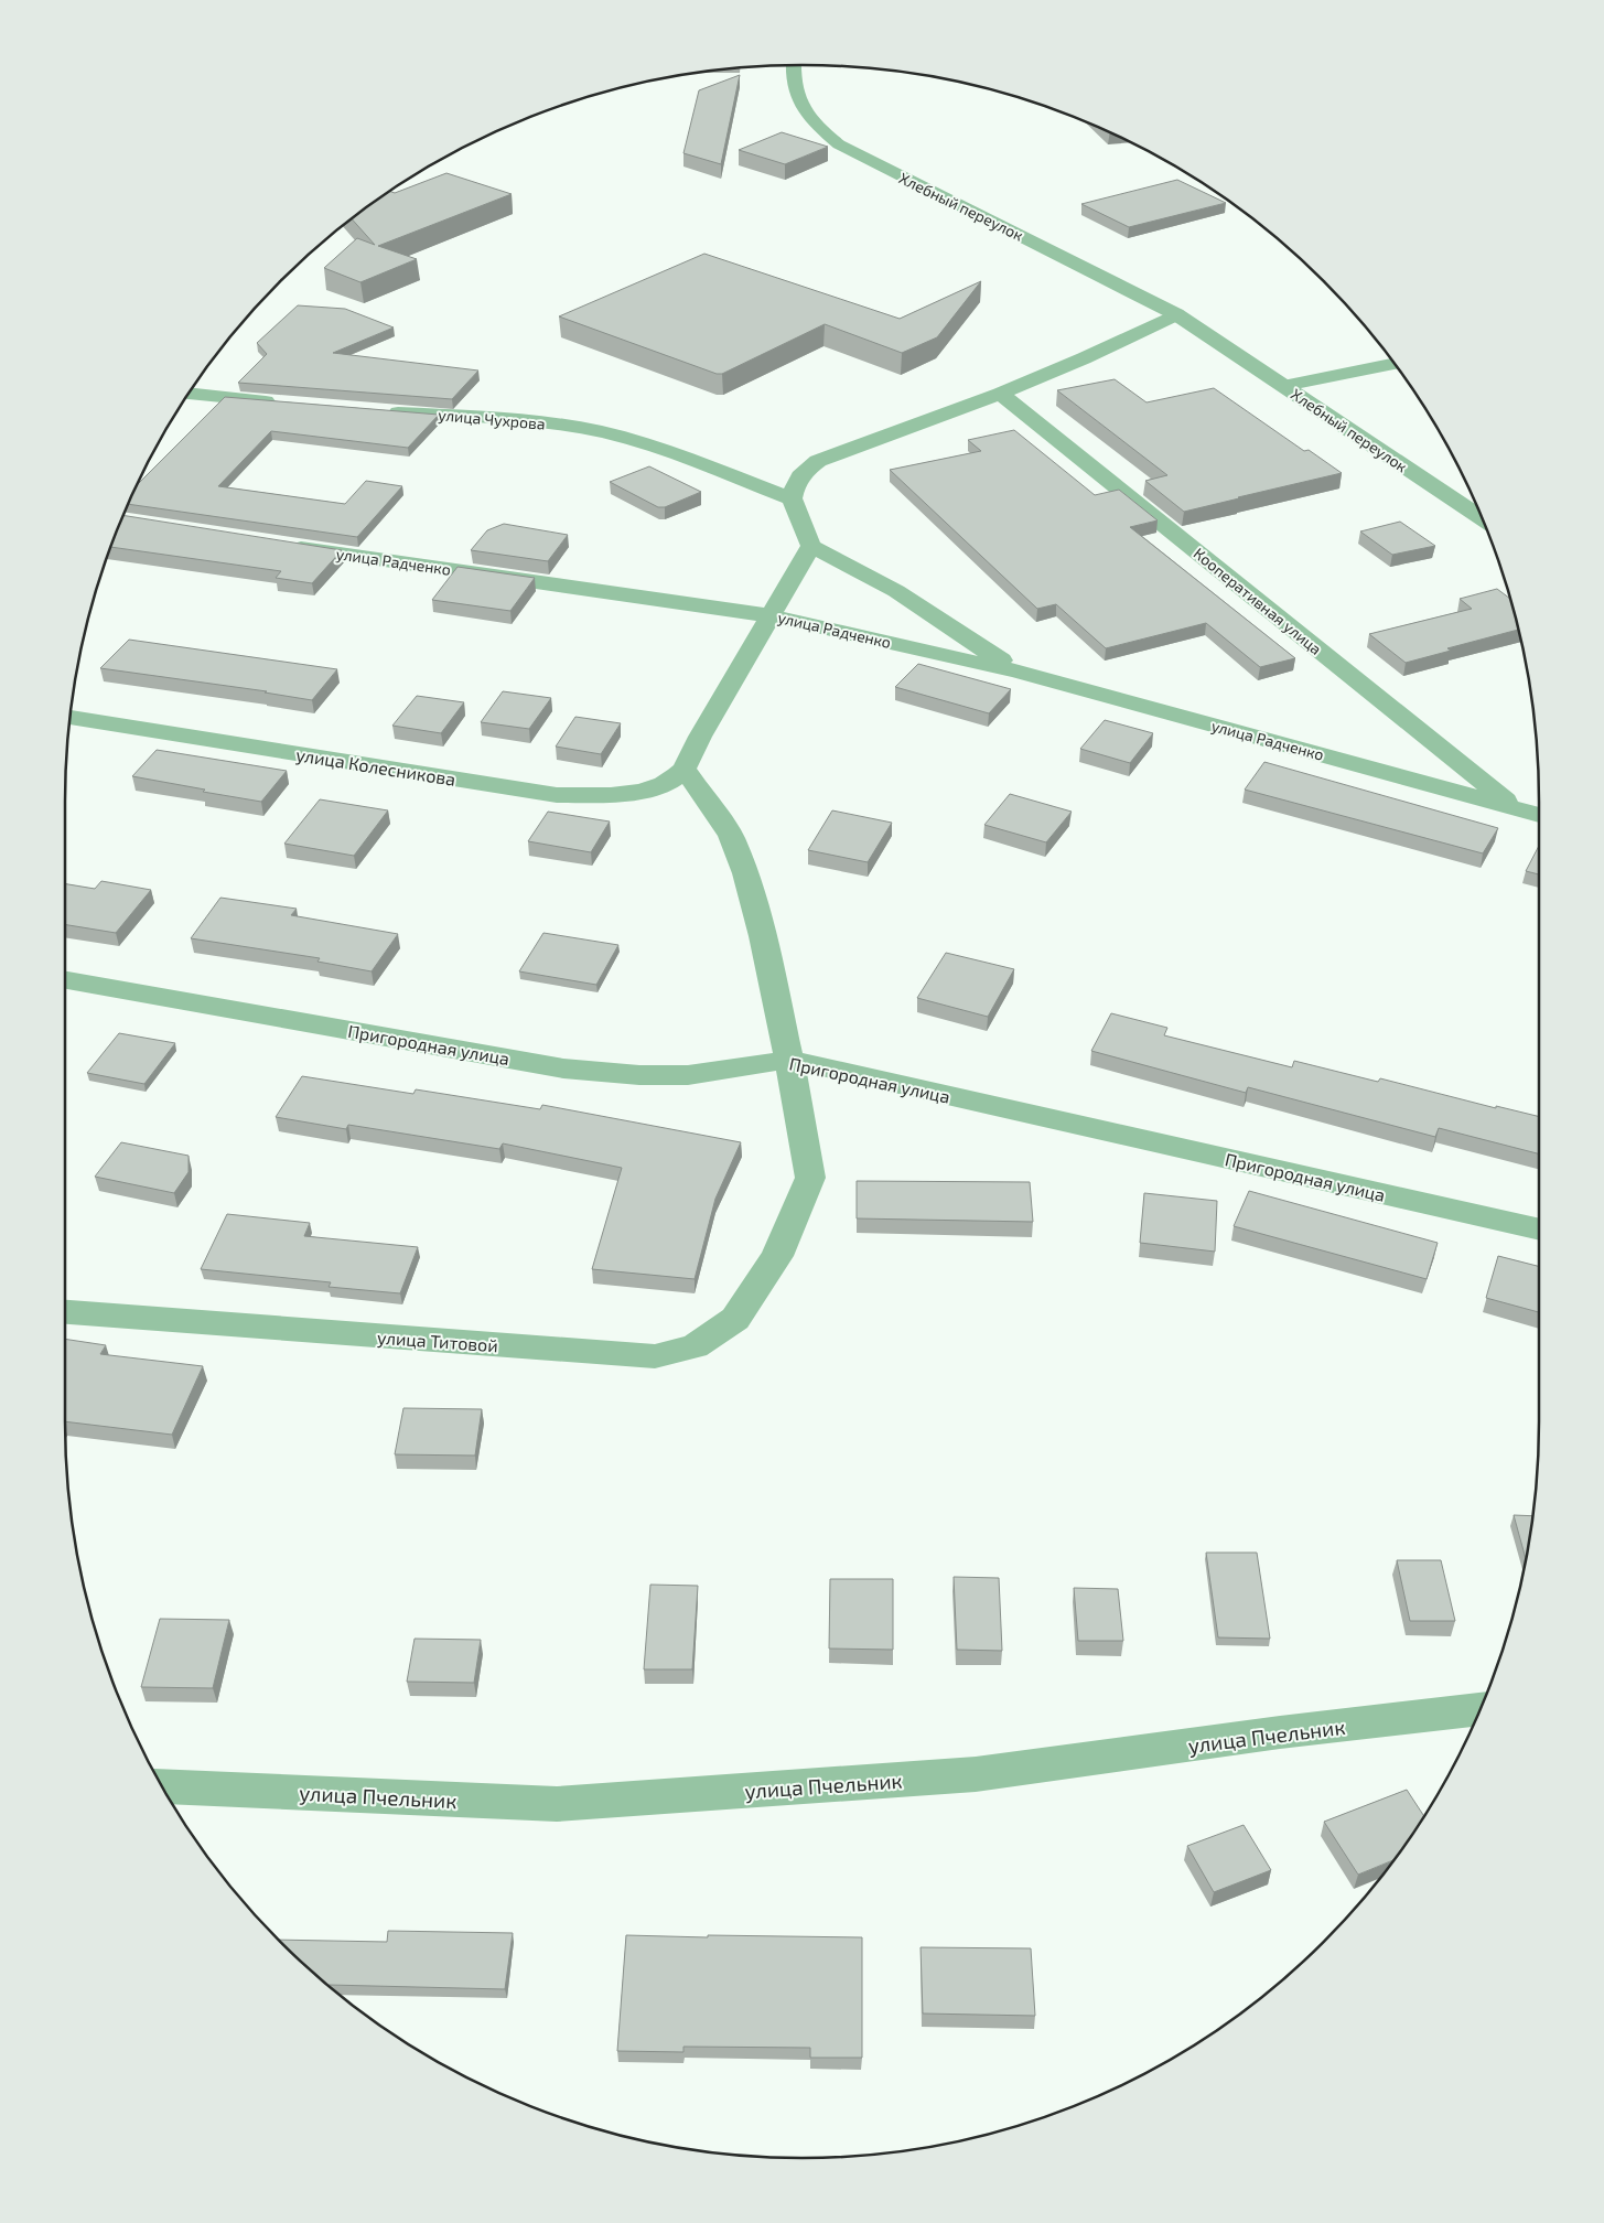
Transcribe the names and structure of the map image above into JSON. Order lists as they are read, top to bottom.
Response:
{
  "streets": {
    "street": [
      "Хлебный переулок",
      "улица Чухрова",
      "улица Радченко",
      "Кооперативная улица",
      "улица Колесникова",
      "Пригородная улица",
      "улица Титовой",
      "улица Пчельник"
    ]
  },
  "crossings": [
    ["улица Радченко", "Кооперативная улица"],
    ["улица Колесникова", "улица Титовой"],
    ["Пригородная улица", "улица Титовой"]
  ]
}
